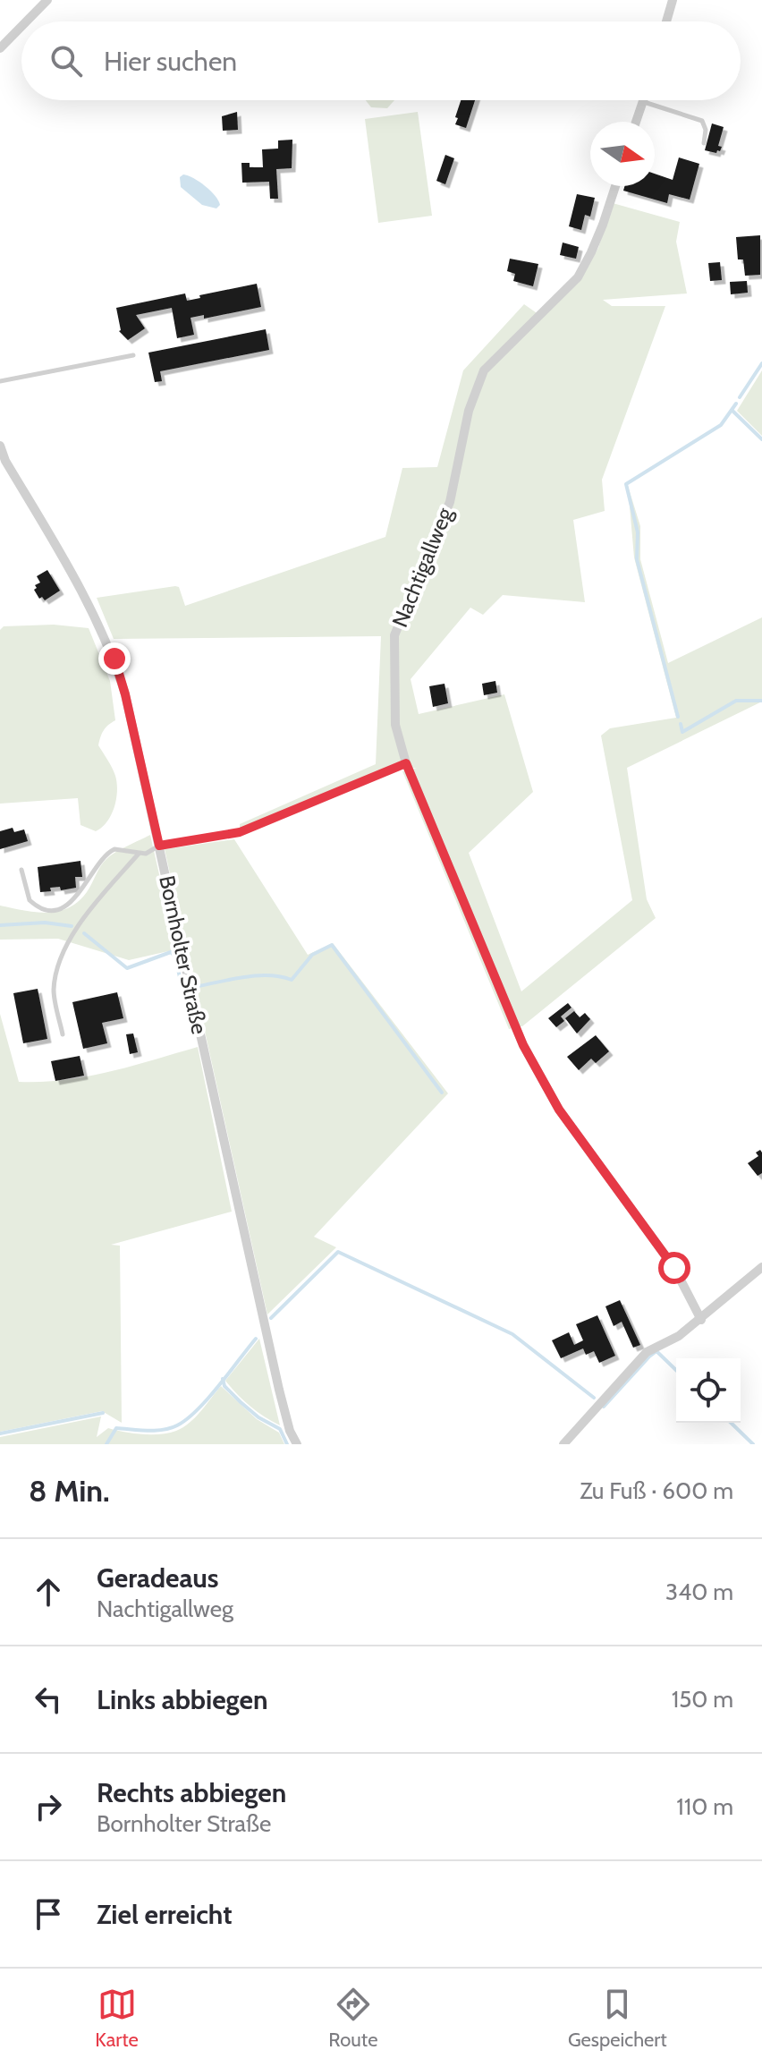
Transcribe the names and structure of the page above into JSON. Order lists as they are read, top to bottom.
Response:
{
  "streets": {
    "street": ["Nachtigallweg", "Bornholter Straße"]
  },
  "north": "right",
  "page": {
    "search": "Hier suchen",
    "heading": ["8 Min.", "Zu Fuß · 600 m"],
    "list": [
      ["Geradeaus", "Nachtigallweg", "340 m"],
      ["Links abbiegen", "150 m"],
      ["Rechts abbiegen", "Bornholter Straße", "110 m"],
      "Ziel erreicht"
    ],
    "nav": ["Karte", "Route", "Gespeichert"]
  }
}
